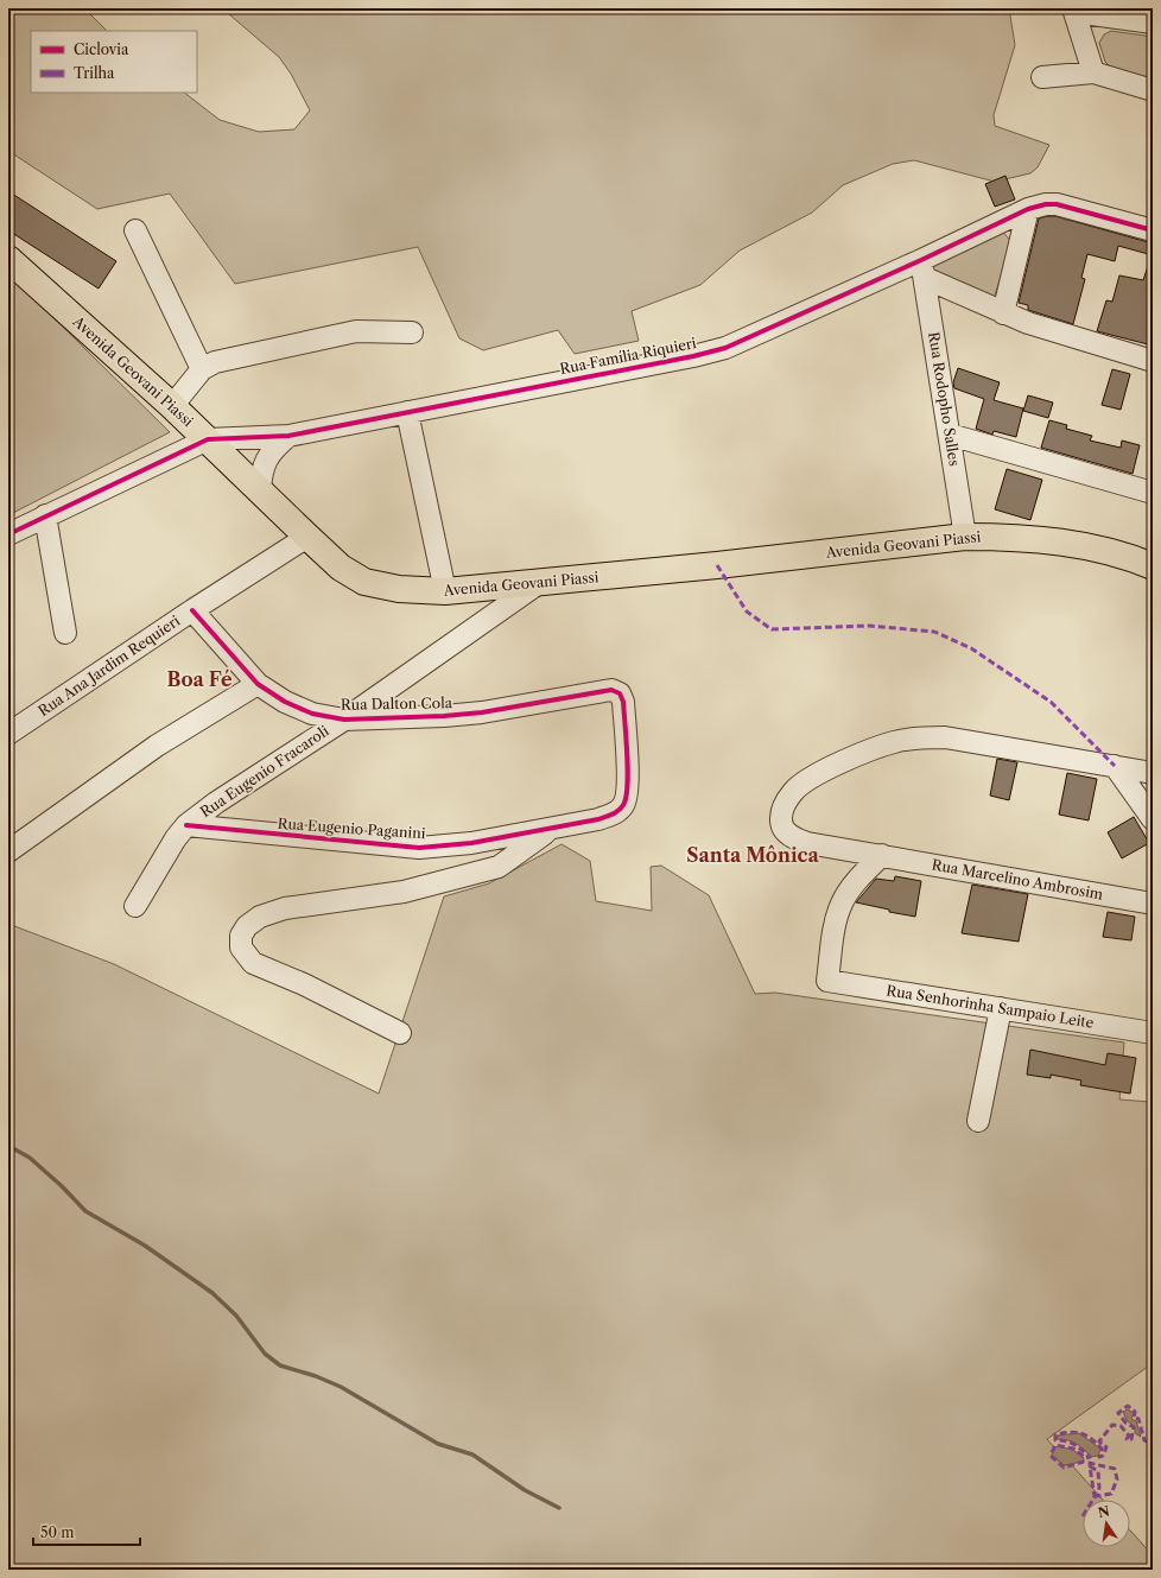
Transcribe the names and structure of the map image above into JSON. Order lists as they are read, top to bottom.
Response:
{
  "streets": {
    "main road": ["Avenida Geovani Piassi"],
    "street": [
      "Rua Família Riquieri",
      "Rua Rodopho Salles",
      "Rua Ana Jardim Requieri",
      "Rua Dalton Cola",
      "Rua Eugenio Fracaroli",
      "Rua Eugenio Paganini",
      "Rua Marcelino Ambrosim",
      "Rua Senhorinha Sampaio Leite"
    ]
  },
  "crossings": [
    ["Rua Família Riquieri", "Avenida Geovani Piassi"],
    ["Rua Família Riquieri", "Rua Rodopho Salles"],
    ["Avenida Geovani Piassi", "Rua Rodopho Salles"],
    ["Avenida Geovani Piassi", "Rua Ana Jardim Requieri"],
    ["Avenida Geovani Piassi", "Rua Eugenio Fracaroli"],
    ["Rua Ana Jardim Requieri", "Rua Dalton Cola"],
    ["Rua Dalton Cola", "Rua Eugenio Fracaroli"],
    ["Rua Dalton Cola", "Rua Eugenio Paganini"],
    ["Rua Eugenio Fracaroli", "Rua Eugenio Paganini"],
    ["Rua Marcelino Ambrosim", "Rua Senhorinha Sampaio Leite"]
  ],
  "districts": ["Boa Fé", "Santa Mônica"],
  "legend": ["Ciclovia", "Trilha"],
  "scale_bar": "50 m",
  "north": "top"
}
